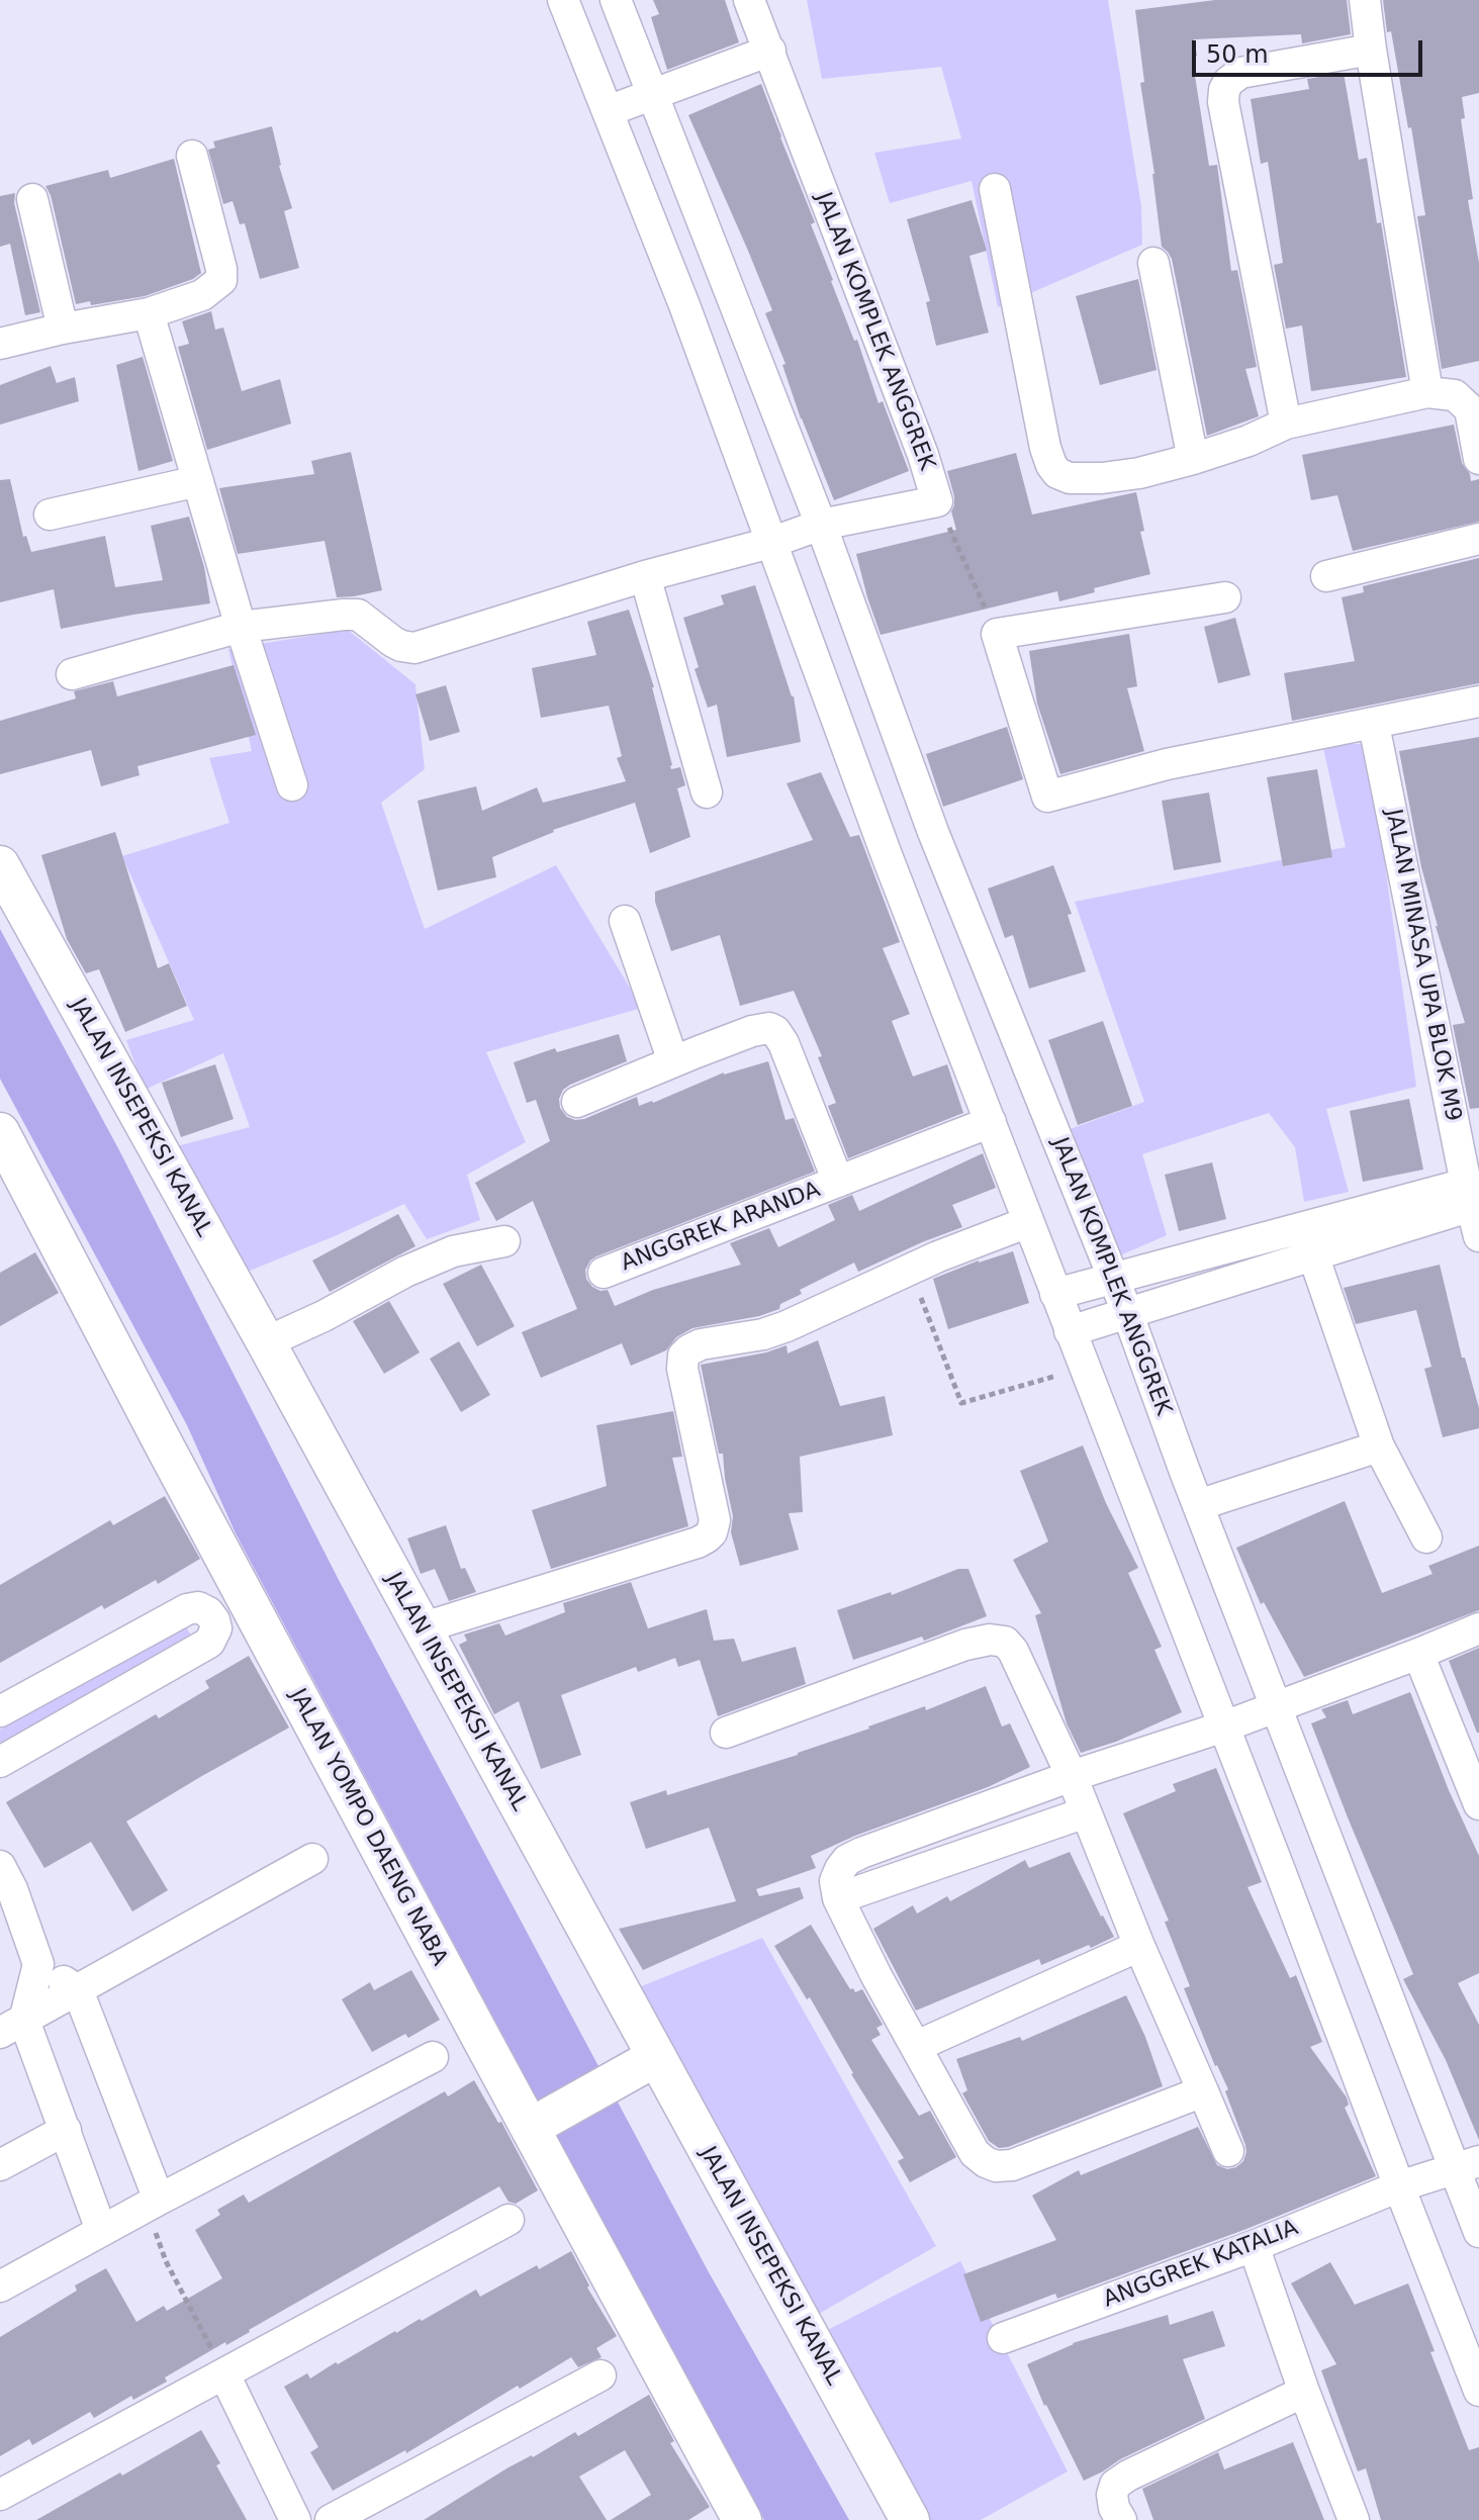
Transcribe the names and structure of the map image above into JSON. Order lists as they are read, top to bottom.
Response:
{
  "streets": {
    "street": [
      "JALAN KOMPLEK ANGGREK",
      "JALAN MINASA UPA BLOK M9",
      "JALAN INSEPEKSI KANAL",
      "ANGGREK ARANDA",
      "JALAN YOMPO DAENG NABA",
      "ANGGREK KATALIA"
    ]
  },
  "crossings": [
    ["JALAN KOMPLEK ANGGREK", "ANGGREK KATALIA"]
  ],
  "scale_bar": "50 m"
}
